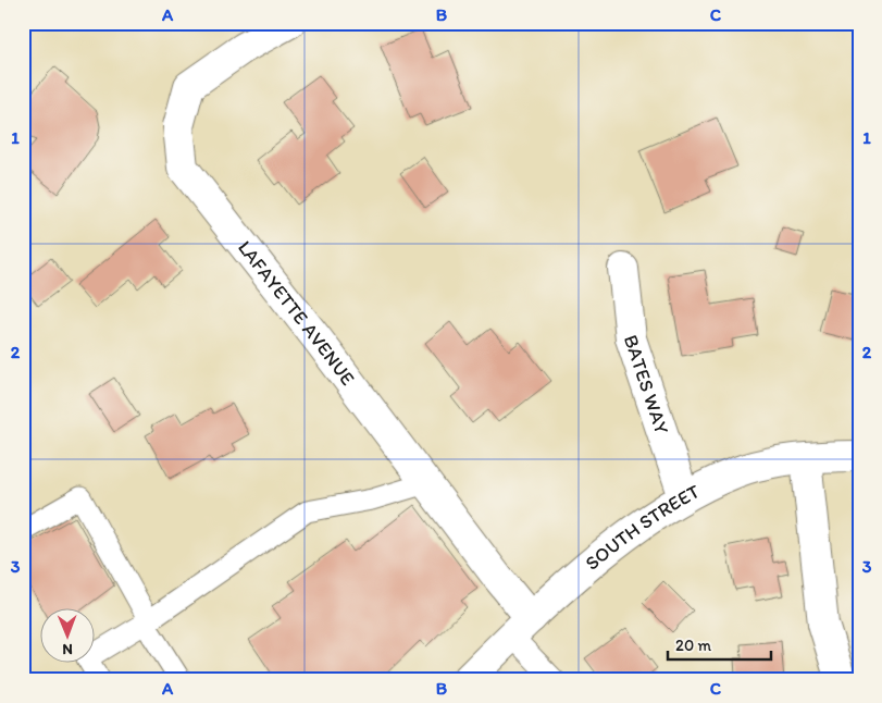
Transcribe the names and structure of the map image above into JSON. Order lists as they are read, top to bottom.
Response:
{
  "streets": {
    "street": ["LAFAYETTE AVENUE", "BATES WAY", "SOUTH STREET"]
  },
  "crossings": [
    ["LAFAYETTE AVENUE", "SOUTH STREET"],
    ["BATES WAY", "SOUTH STREET"]
  ],
  "scale_bar": "20 m",
  "north": "bottom",
  "grid": {
    "columns": ["A", "B", "C"],
    "rows": ["1", "2", "3"]
  }
}
